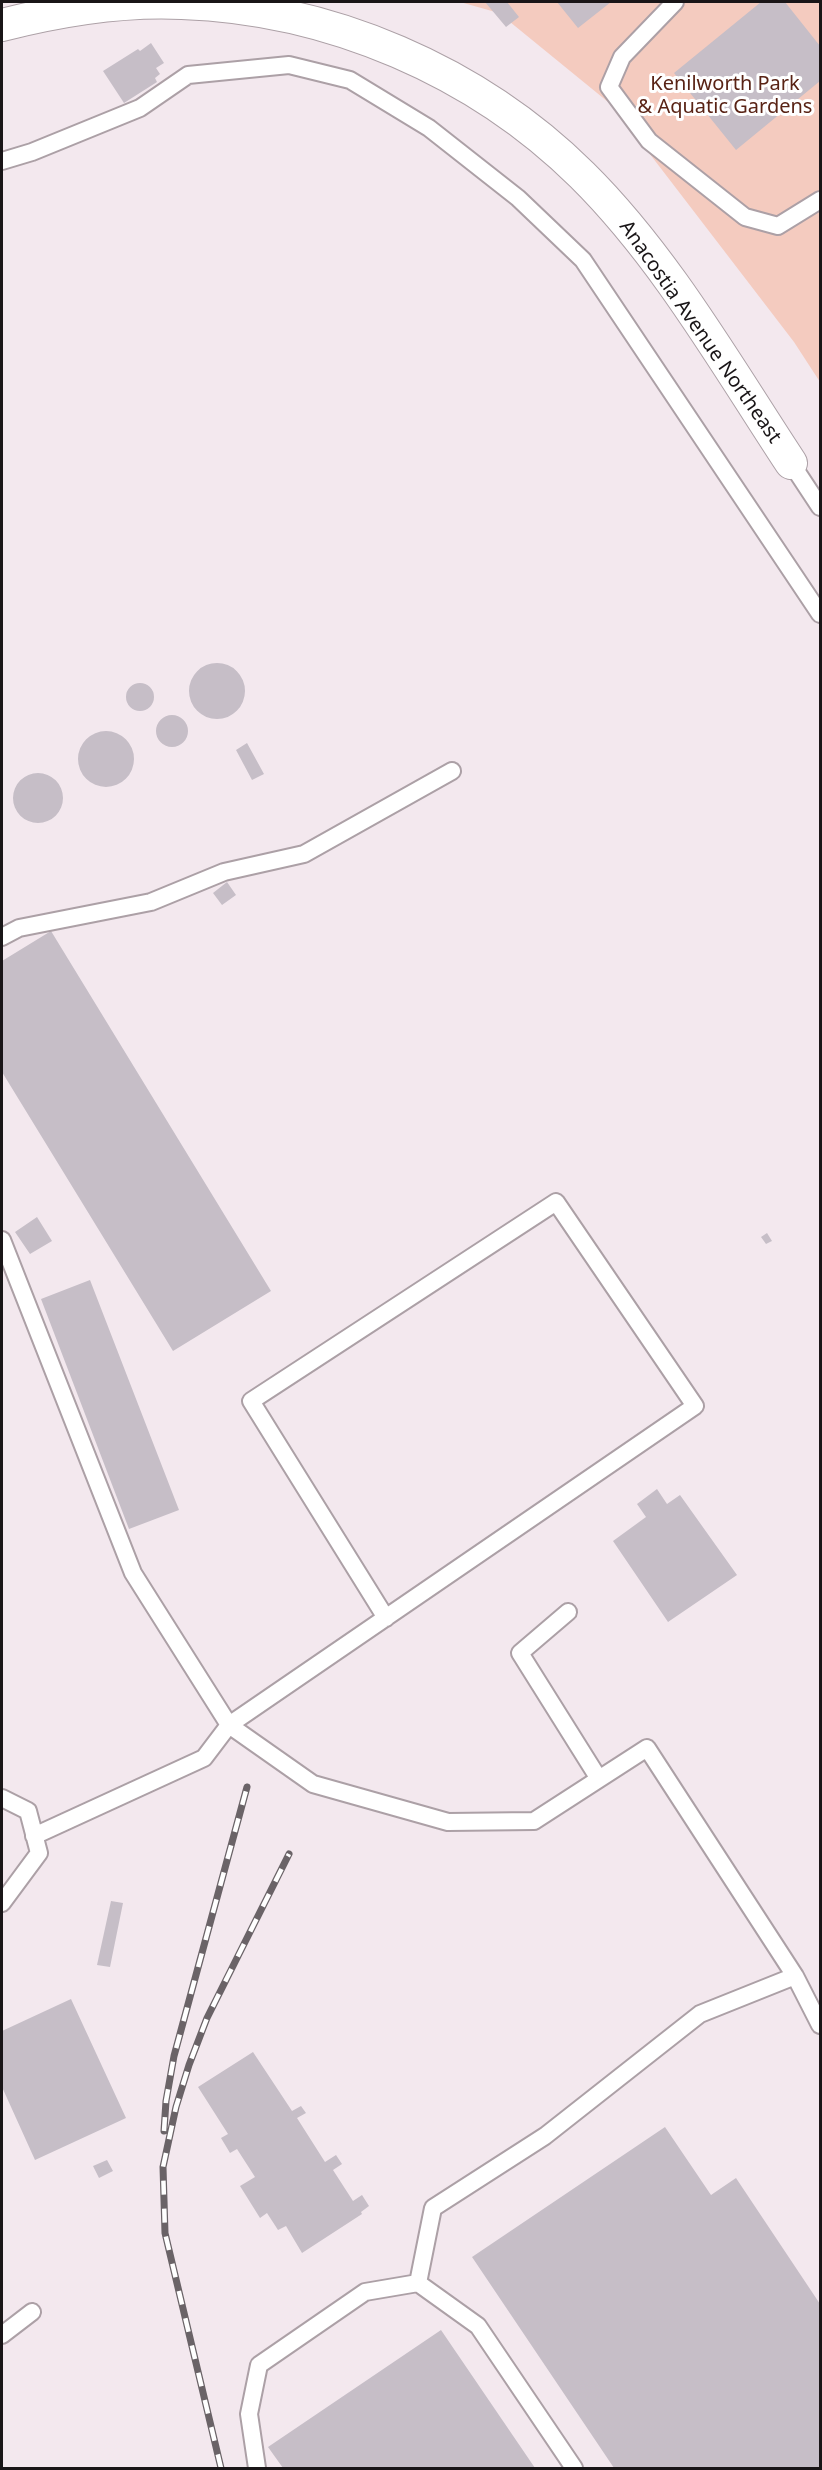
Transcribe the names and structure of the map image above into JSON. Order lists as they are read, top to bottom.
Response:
{
  "streets": {
    "street": ["Anacostia Avenue Northeast"]
  },
  "parks": ["Kenilworth Park & Aquatic Gardens"]
}
